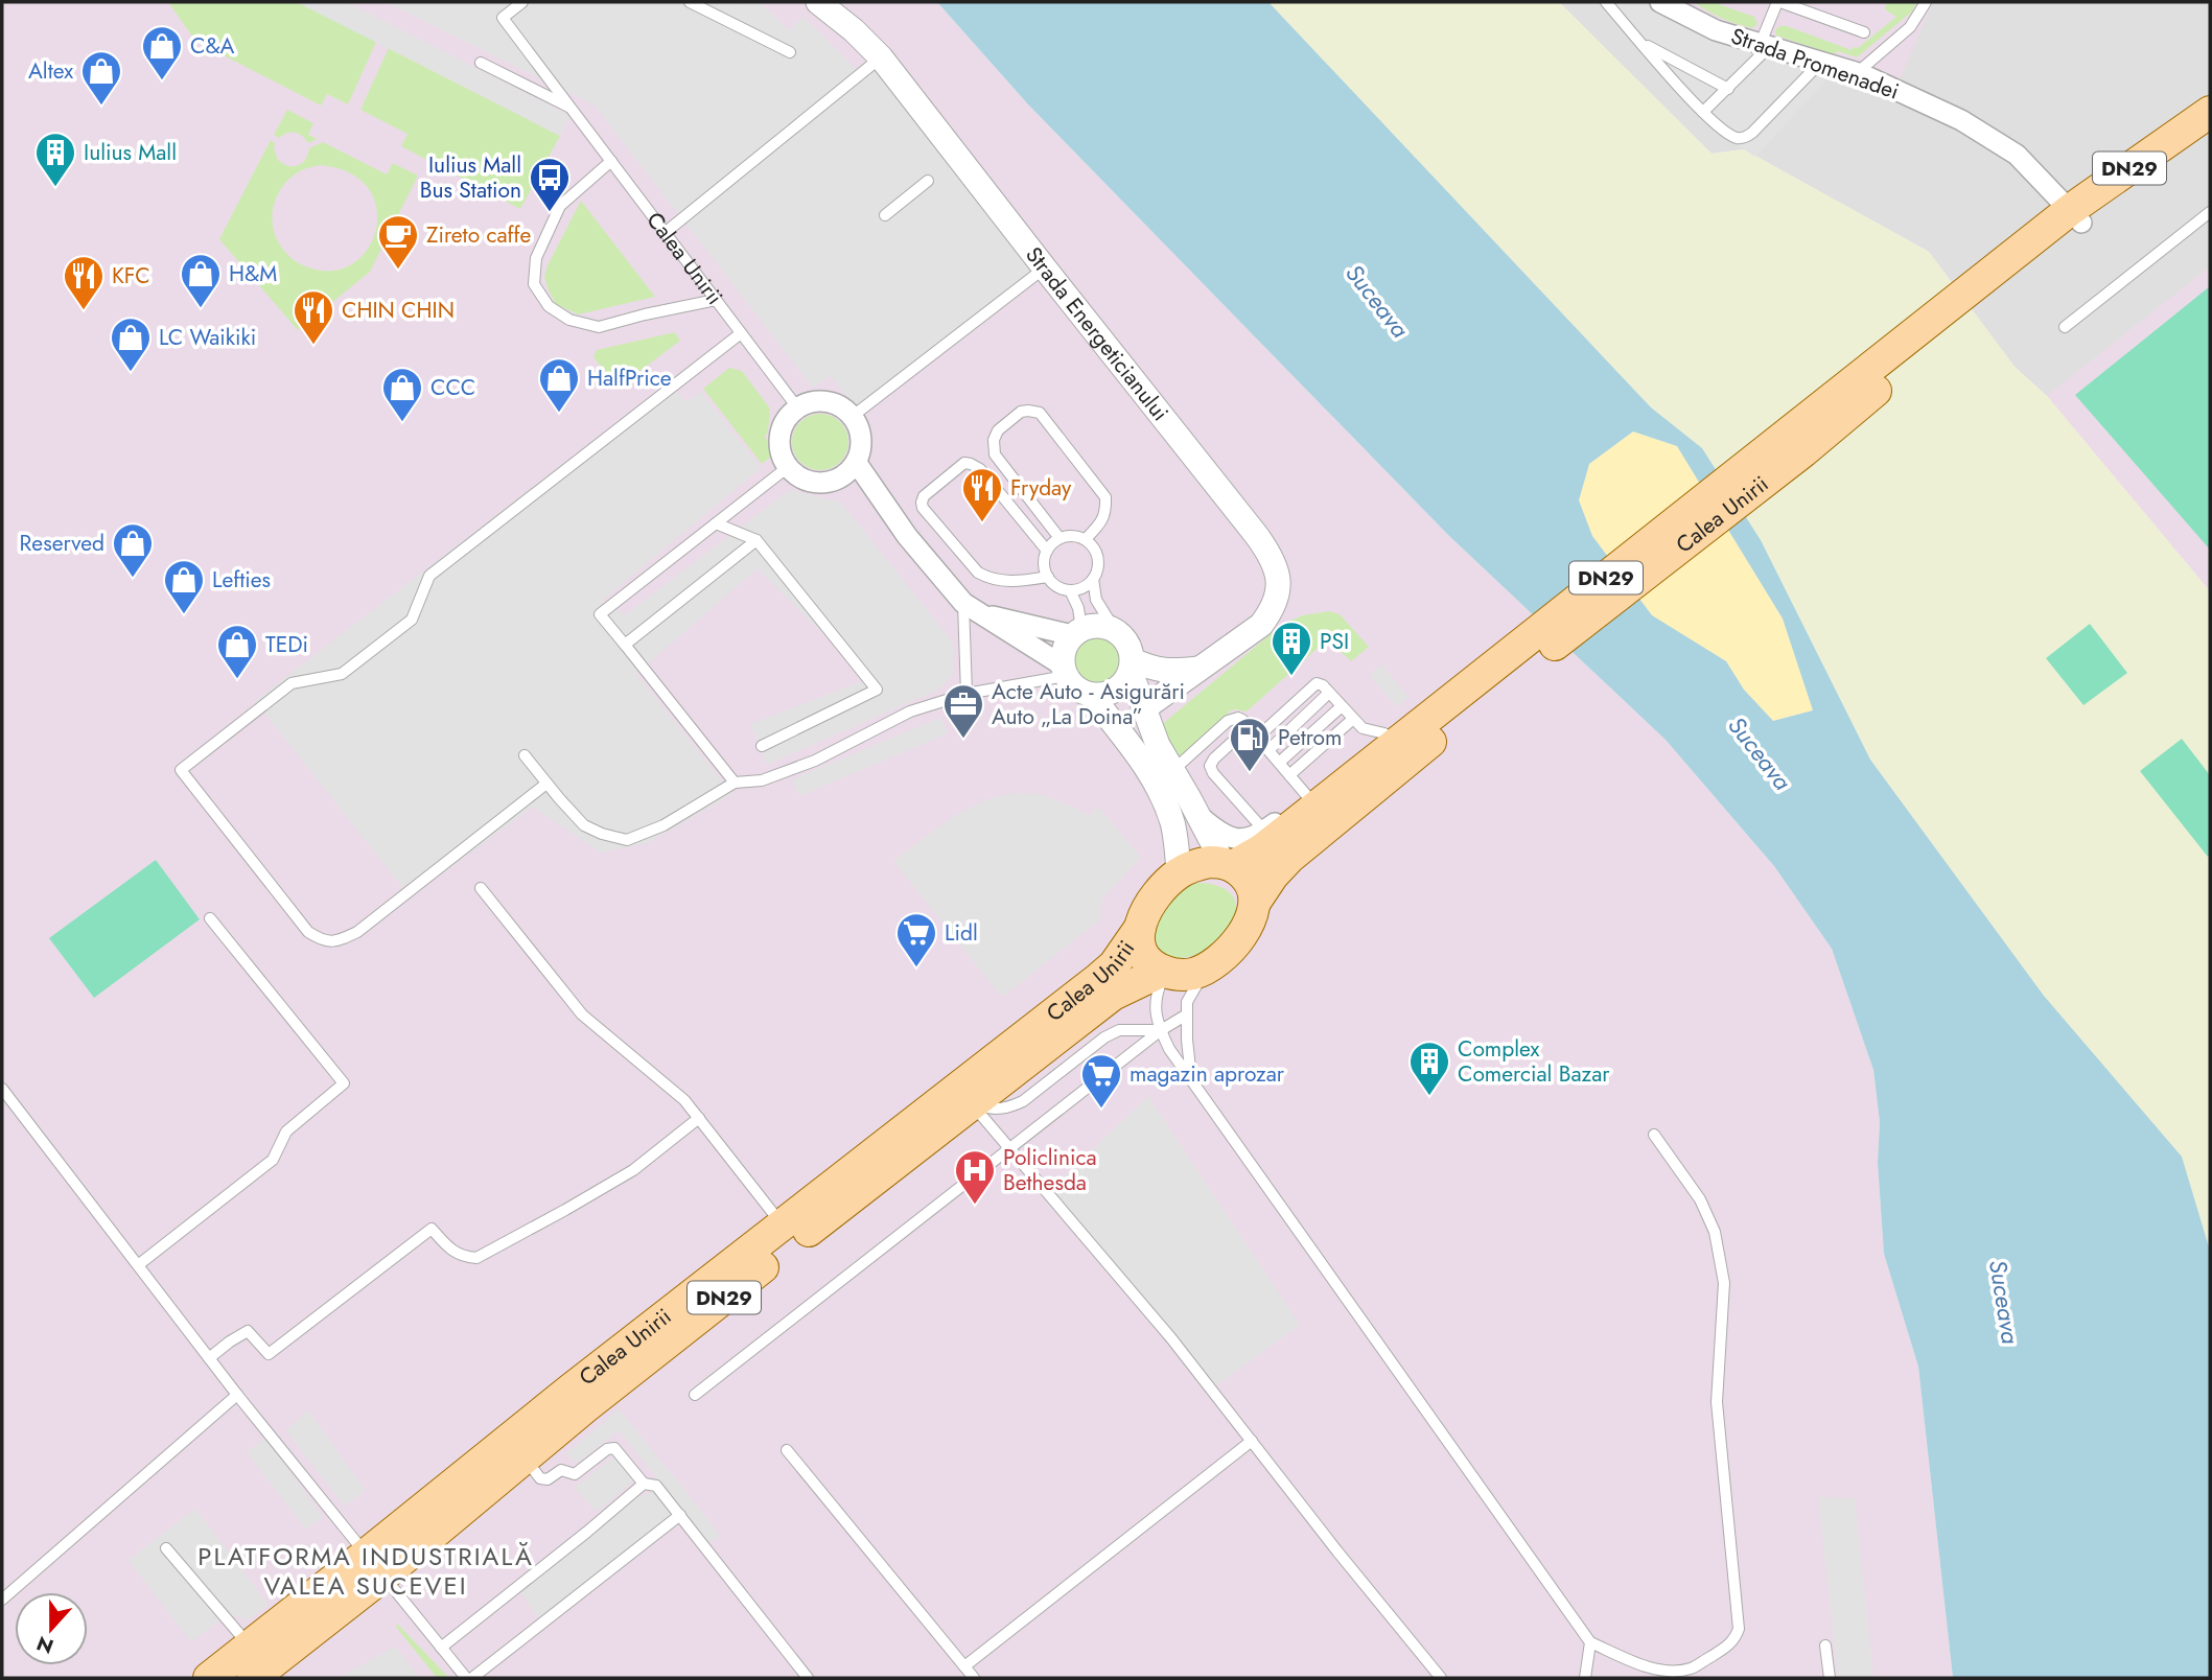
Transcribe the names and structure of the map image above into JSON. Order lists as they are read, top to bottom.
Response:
{
  "streets": {
    "main road": ["DN29", "Calea Unirii"],
    "street": ["Strada Promenadei", "Strada Energeticianului"]
  },
  "crossings": [
    ["Strada Promenadei", "Calea Unirii"],
    ["DN29", "Calea Unirii"]
  ],
  "districts": ["PLATFORMA INDUSTRIALĂ VALEA SUCEVEI"],
  "water": ["Suceava"],
  "places": {
    "shop": [
      "C&A",
      "Altex",
      "H&M",
      "LC Waikiki",
      "HalfPrice",
      "CCC",
      "Reserved",
      "Lefties",
      "TEDi"
    ],
    "building": ["Iulius Mall", "PSI", "Complex Comercial Bazar"],
    "bus stop": ["Iulius Mall Bus Station"],
    "cafe": ["Zireto caffe"],
    "restaurant": ["KFC", "CHIN CHIN", "Fryday"],
    "office": ["Acte Auto - Asigurări Auto „La Doina”"],
    "fuel station": ["Petrom"],
    "supermarket": ["Lidl", "magazin aprozar"],
    "hospital": ["Policlinica Bethesda"]
  },
  "north": "bottom"
}
